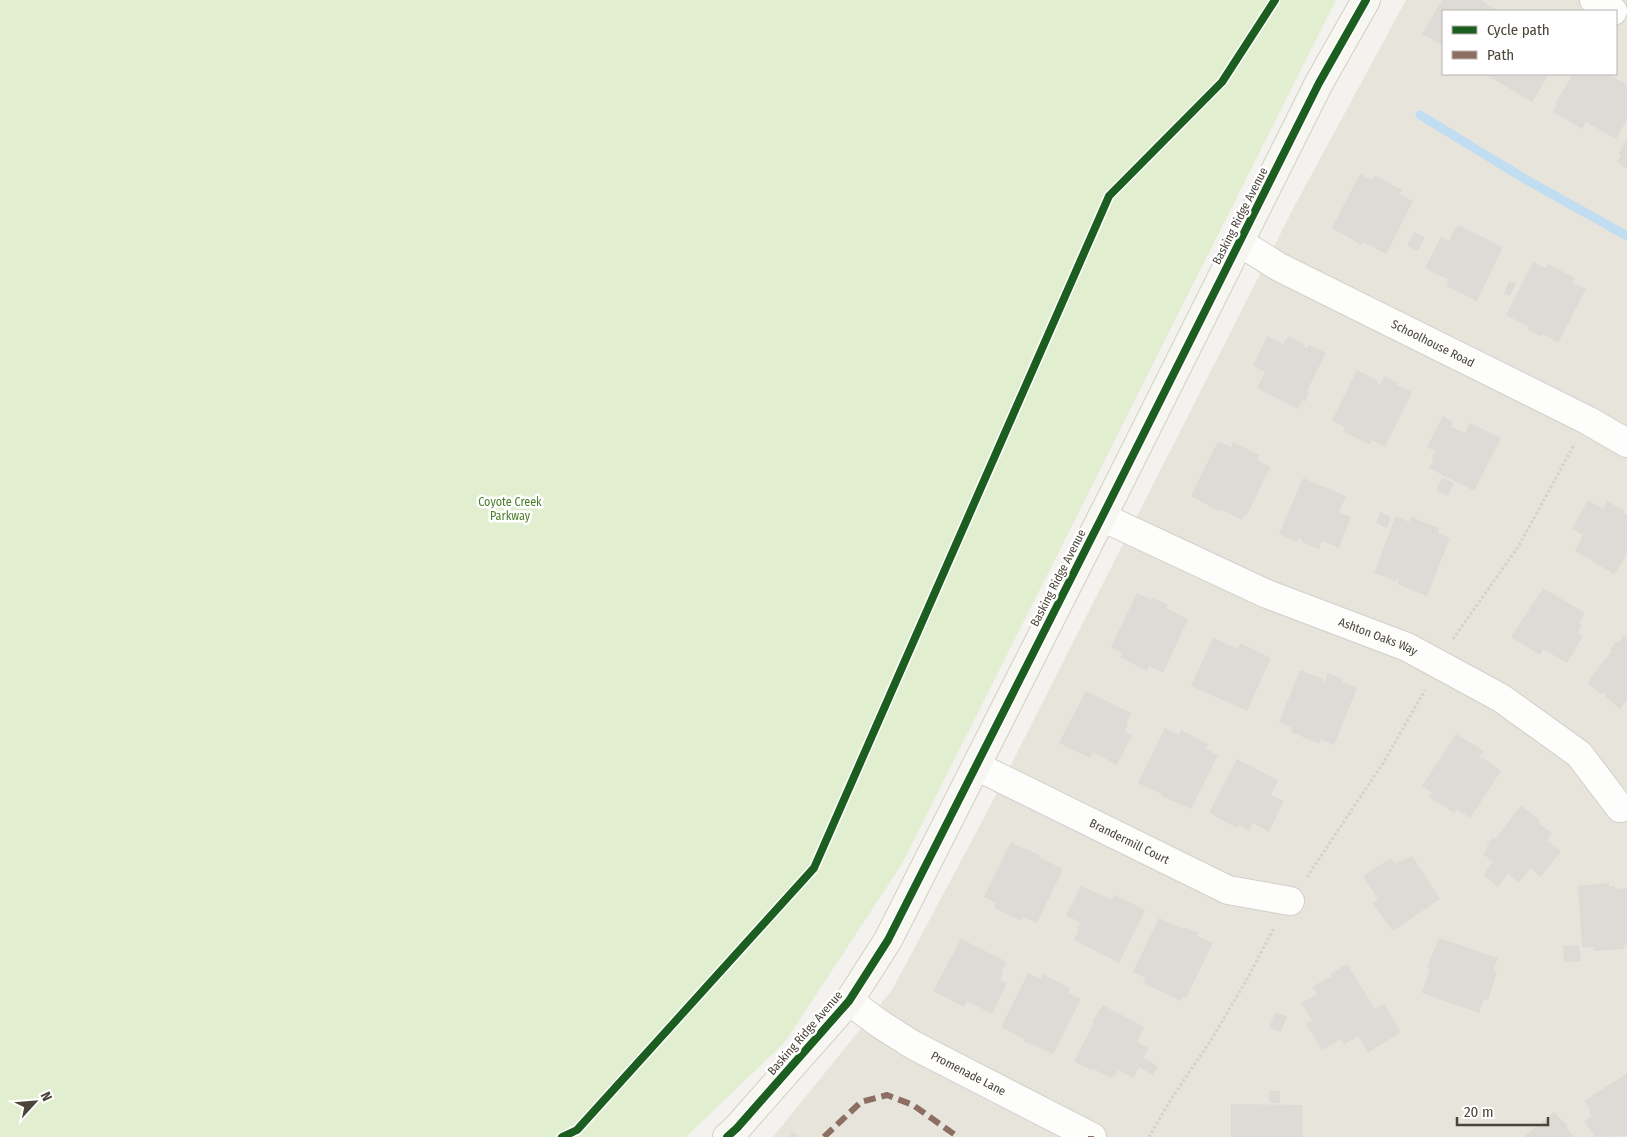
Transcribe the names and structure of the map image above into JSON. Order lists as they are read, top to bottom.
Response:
{
  "streets": {
    "street": [
      "Basking Ridge Avenue",
      "Schoolhouse Road",
      "Ashton Oaks Way",
      "Brandermill Court",
      "Promenade Lane"
    ]
  },
  "crossings": [
    ["Basking Ridge Avenue", "Schoolhouse Road"],
    ["Basking Ridge Avenue", "Ashton Oaks Way"],
    ["Basking Ridge Avenue", "Brandermill Court"],
    ["Basking Ridge Avenue", "Promenade Lane"]
  ],
  "parks": ["Coyote Creek Parkway"],
  "legend": ["Cycle path", "Path"],
  "scale_bar": "20 m",
  "north": "top right"
}
